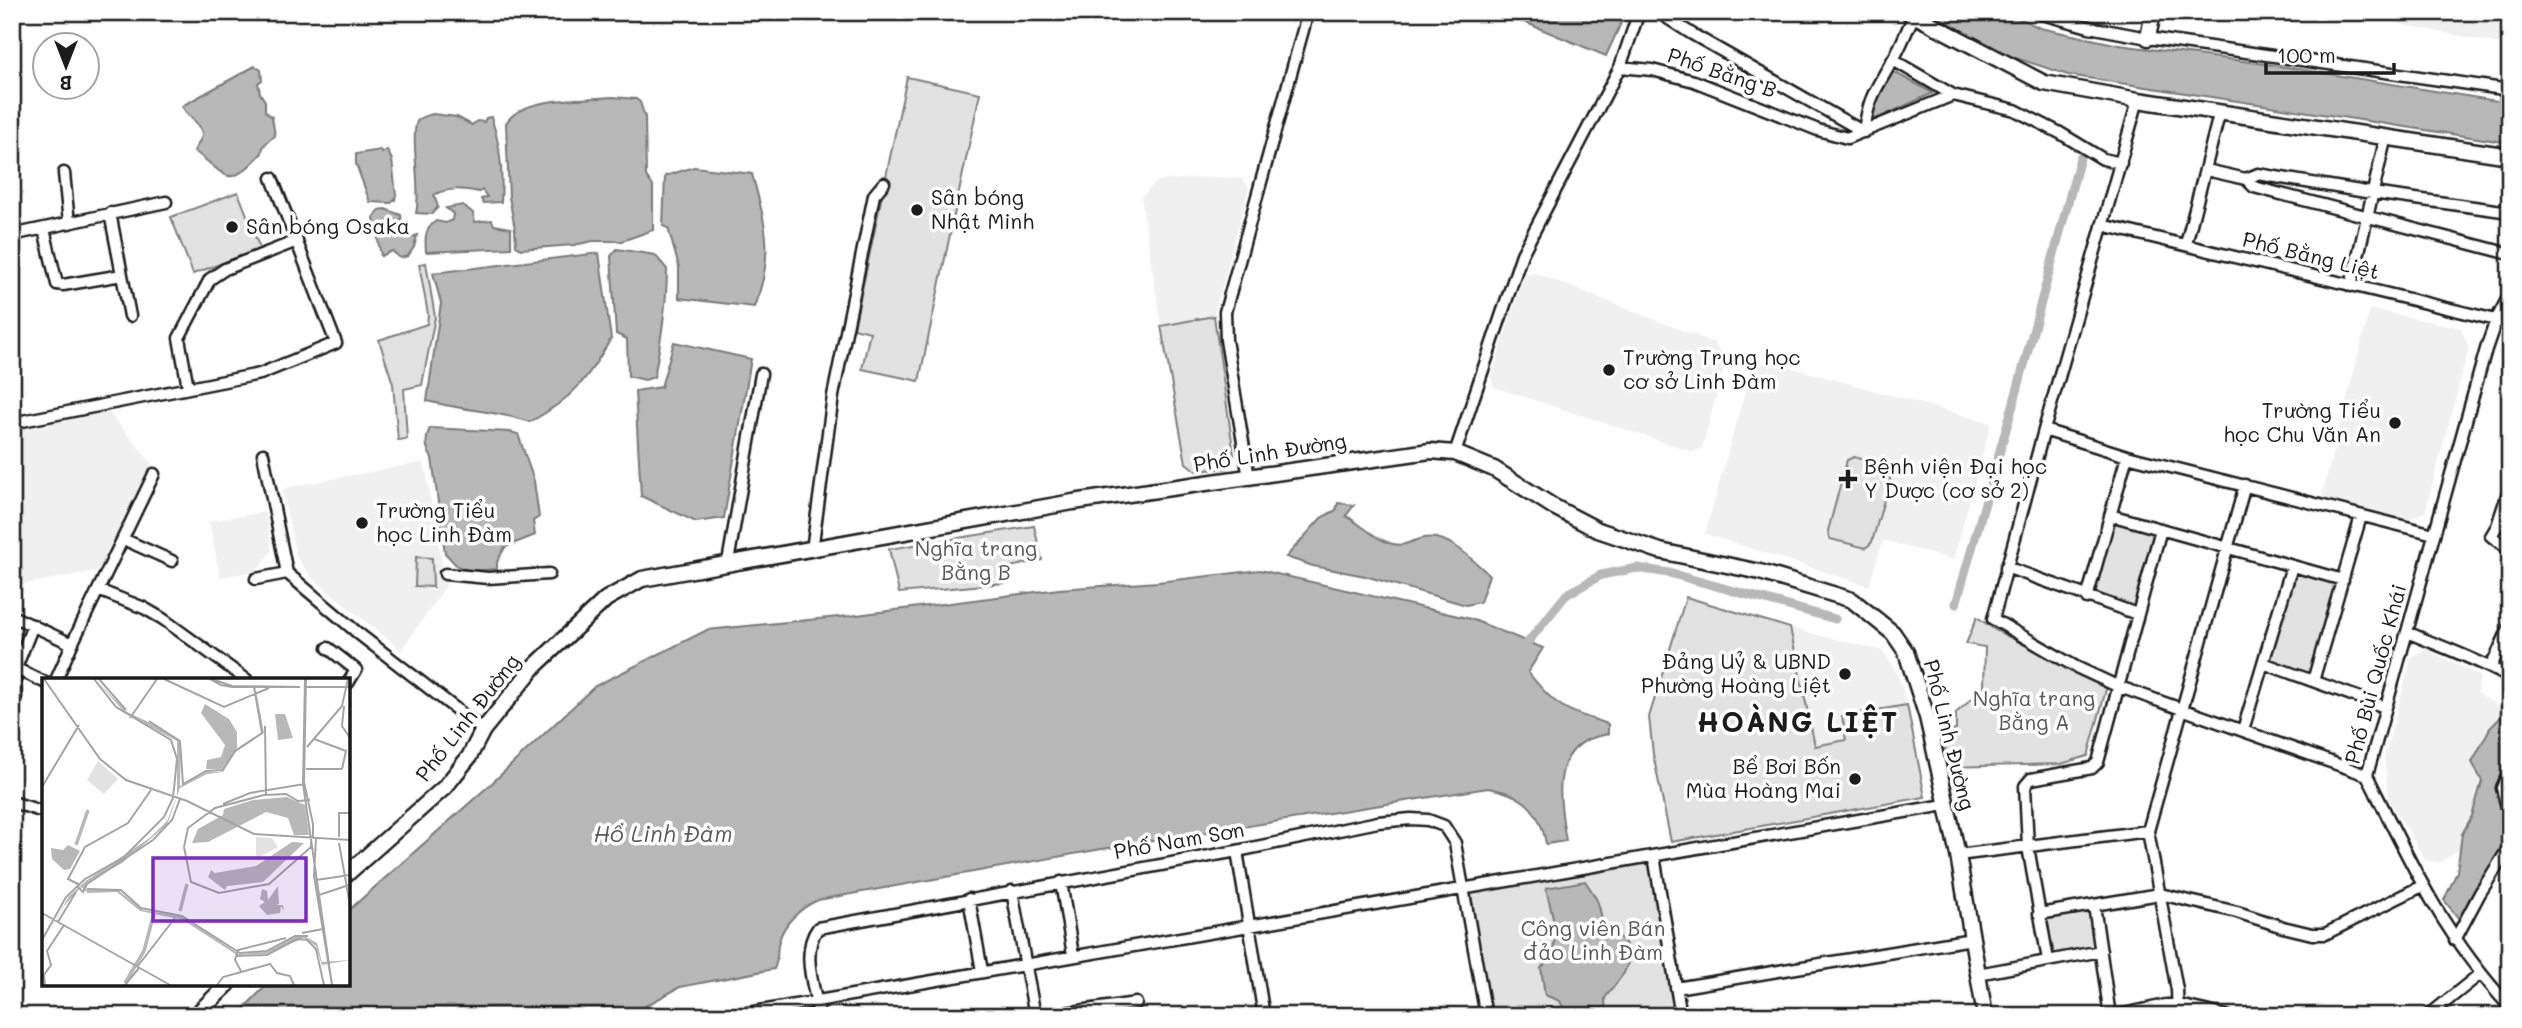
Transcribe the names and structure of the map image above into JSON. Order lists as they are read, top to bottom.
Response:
{
  "streets": {
    "street": [
      "Phố Bằng B",
      "Phố Bằng Liệt",
      "Phố Linh Đường",
      "Phố Bùi Quốc Khái",
      "Phố Nam Sơn"
    ]
  },
  "crossings": [
    ["Phố Bằng Liệt", "Phố Bùi Quốc Khái"]
  ],
  "districts": ["HOÀNG LIỆT"],
  "water": ["Hồ Linh Đàm"],
  "parks": ["Nghĩa trang Bằng B", "Nghĩa trang Bằng A", "Công viên Bán đảo Linh Đàm"],
  "places": {
    "other": [
      "Sân bóng Nhật Minh",
      "Sân bóng Osaka",
      "Trường Trung học cơ sở Linh Đàm",
      "Trường Tiểu học Chu Văn An",
      "Trường Tiểu học Linh Đàm",
      "Đảng Uỷ & UBND Phường Hoàng Liệt",
      "Bể Bơi Bốn Mùa Hoàng Mai"
    ],
    "health": ["Bệnh viện Đại học Y Dược (cơ sở 2)"]
  },
  "scale_bar": "100 m",
  "north": "bottom"
}
